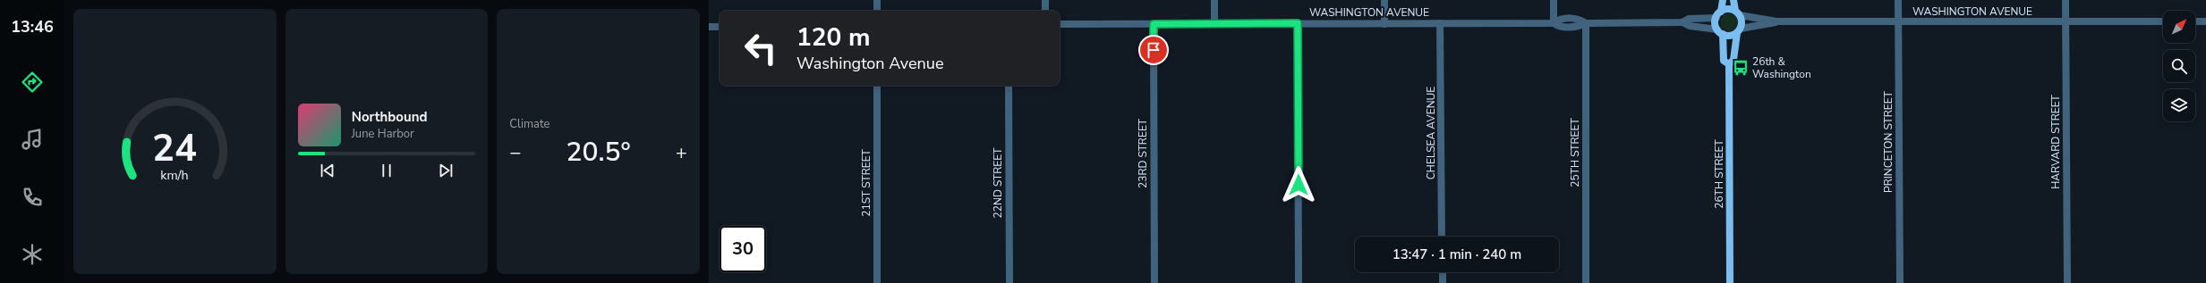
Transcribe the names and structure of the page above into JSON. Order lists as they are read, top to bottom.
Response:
{
  "streets": {
    "street": [
      "WASHINGTON AVENUE",
      "CHELSEA AVENUE",
      "PRINCETON STREET",
      "HARVARD STREET",
      "25TH STREET",
      "23RD STREET",
      "26TH STREET",
      "21ST STREET",
      "22ND STREET"
    ]
  },
  "crossings": [
    ["WASHINGTON AVENUE", "CHELSEA AVENUE"],
    ["WASHINGTON AVENUE", "PRINCETON STREET"],
    ["WASHINGTON AVENUE", "HARVARD STREET"],
    ["WASHINGTON AVENUE", "25TH STREET"],
    ["WASHINGTON AVENUE", "23RD STREET"],
    ["WASHINGTON AVENUE", "26TH STREET"]
  ],
  "places": {
    "bus stop": ["26th & Washington"]
  },
  "north": "top right",
  "page": {
    "tabs": "13:46",
    "tile": "Climate",
    "turn": ["120 m", "Washington Avenue"],
    "song": ["Northbound", "June Harbor"],
    "heat": ["−", "20.5°", "+"],
    "limit": "30",
    "trip": "13:47 · 1 min · 240 m",
    "gauge": ["24", "km/h"]
  }
}
